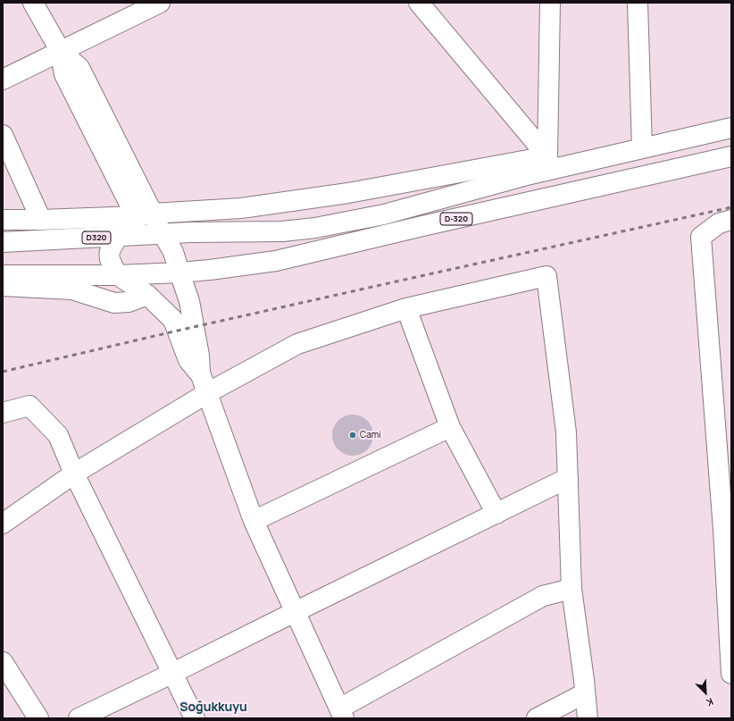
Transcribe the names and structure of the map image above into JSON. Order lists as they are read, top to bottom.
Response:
{
  "streets": {
    "main road": ["D-320", "D320"]
  },
  "districts": ["Soğukkuyu"],
  "places": ["Cami"],
  "north": "bottom right"
}
